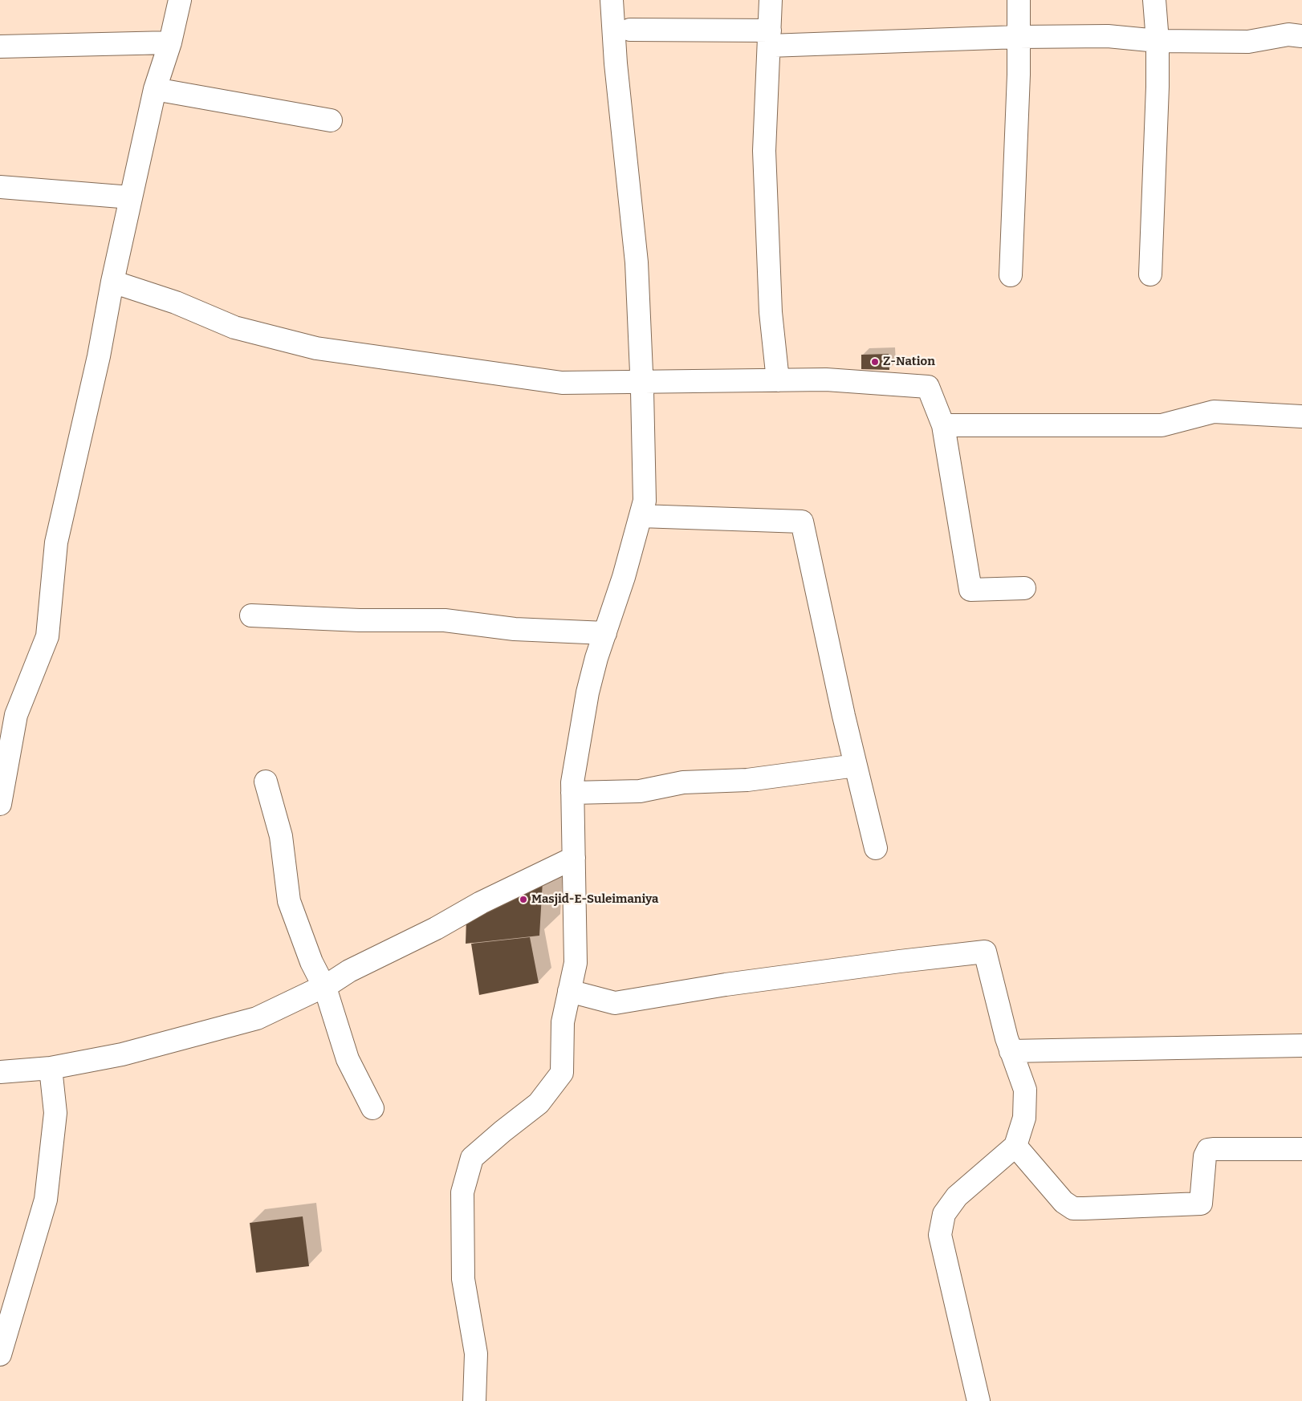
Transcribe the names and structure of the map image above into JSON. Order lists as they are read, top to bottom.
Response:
{
  "places": ["Z-Nation", "Masjid-E-Suleimaniya"]
}
